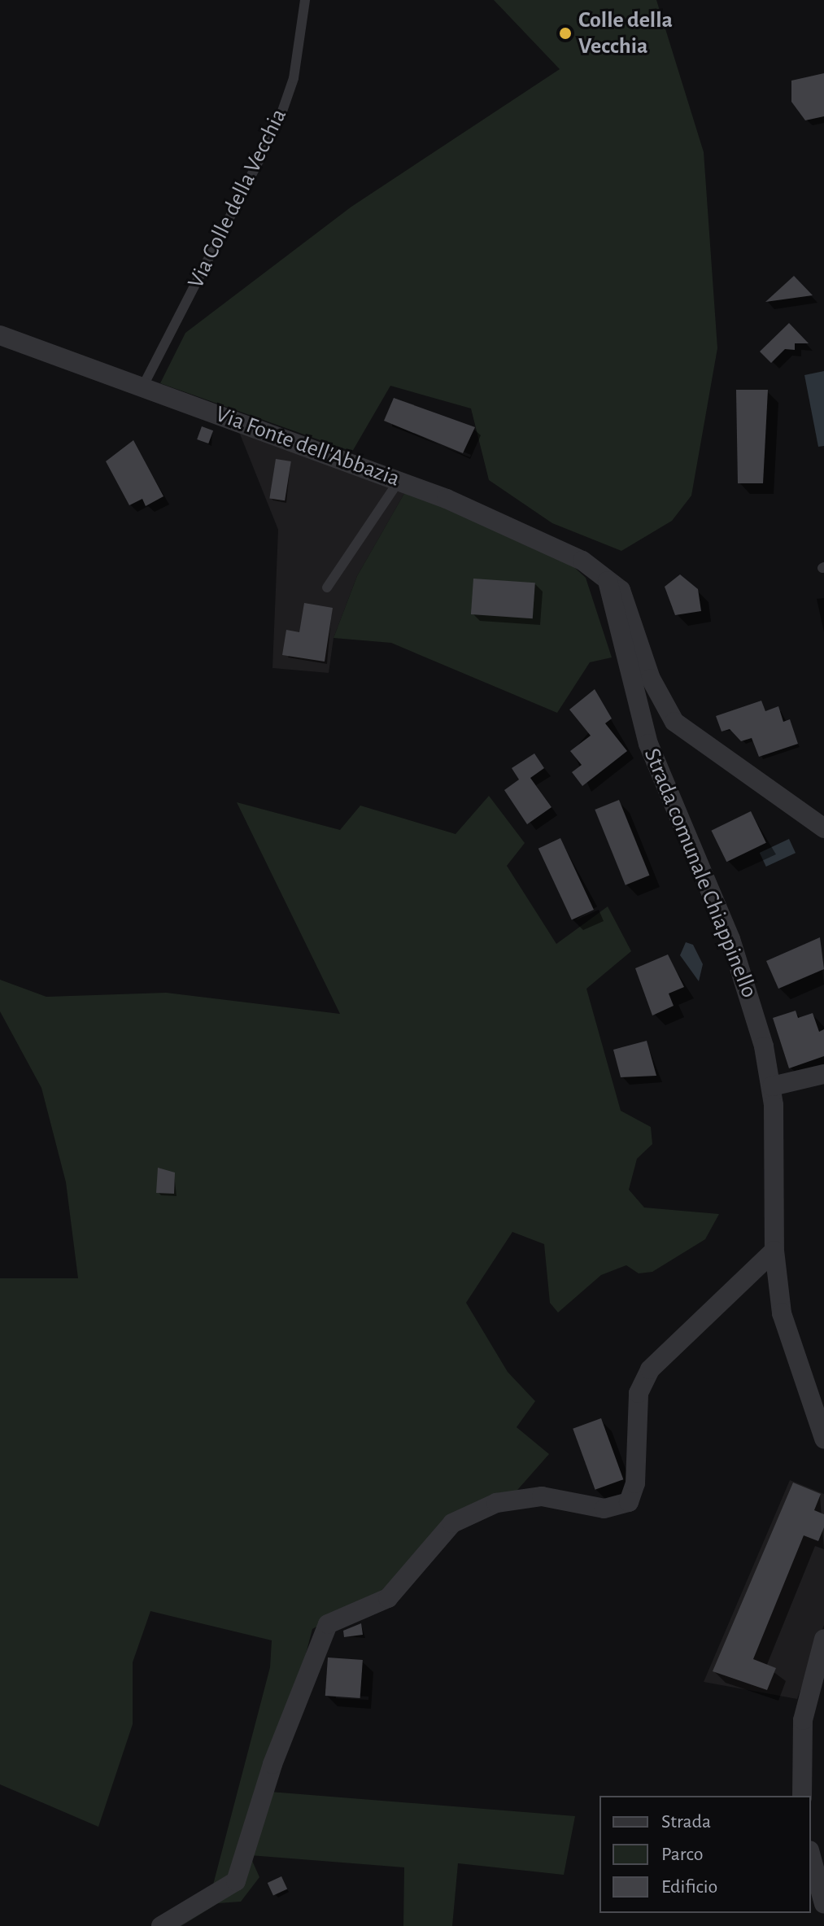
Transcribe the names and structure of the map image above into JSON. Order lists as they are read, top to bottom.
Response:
{
  "streets": {
    "street": ["Via Fonte dell'Abbazia", "Strada comunale Chiappinello"],
    "lane": ["Via Colle della Vecchia"]
  },
  "crossings": [
    ["Via Colle della Vecchia", "Via Fonte dell'Abbazia"],
    ["Via Fonte dell'Abbazia", "Strada comunale Chiappinello"]
  ],
  "places": ["Colle della Vecchia"],
  "legend": ["Strada", "Parco", "Edificio"]
}
